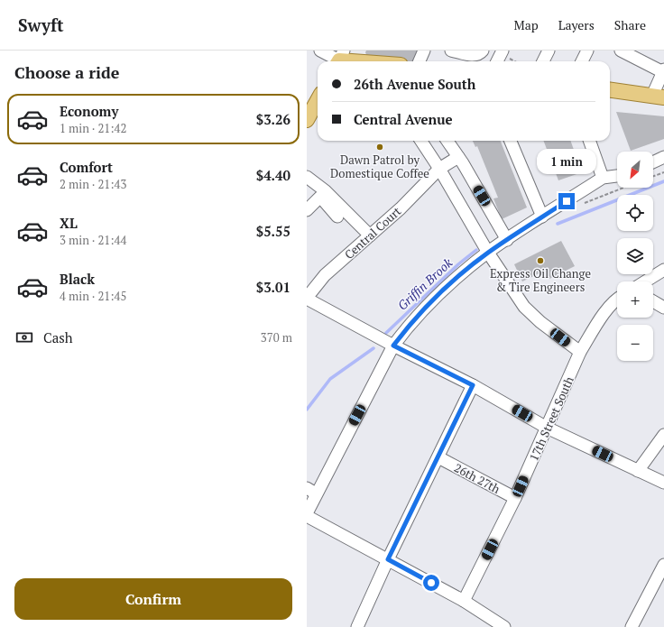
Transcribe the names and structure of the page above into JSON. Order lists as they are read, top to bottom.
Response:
{
  "streets": {
    "street": ["Central Court", "17th Street South", "26th 27th"]
  },
  "crossings": [
    ["17th Street South", "26th 27th"]
  ],
  "water": ["Griffin Brook"],
  "places": ["Dawn Patrol by Domestique Coffee", "Express Oil Change & Tire Engineers"],
  "north": "bottom left",
  "page": {
    "header": "Swyft",
    "nav": ["Map", "Layers", "Share"],
    "heading": "Choose a ride",
    "banner": ["26th Avenue South", "Central Avenue"],
    "list": [
      {
        "name": "Economy",
        "note": "1 min · 21:42",
        "value": "$3.26"
      },
      {
        "name": "Comfort",
        "note": "2 min · 21:43",
        "value": "$4.40"
      },
      {
        "name": "XL",
        "note": "3 min · 21:44",
        "value": "$5.55"
      },
      {
        "name": "Black",
        "note": "4 min · 21:45",
        "value": "$3.01"
      }
    ],
    "bubble": "1 min",
    "map_buttons": ["+", "−"],
    "pay": ["Cash", "370 m"],
    "buttons": "Confirm"
  }
}
